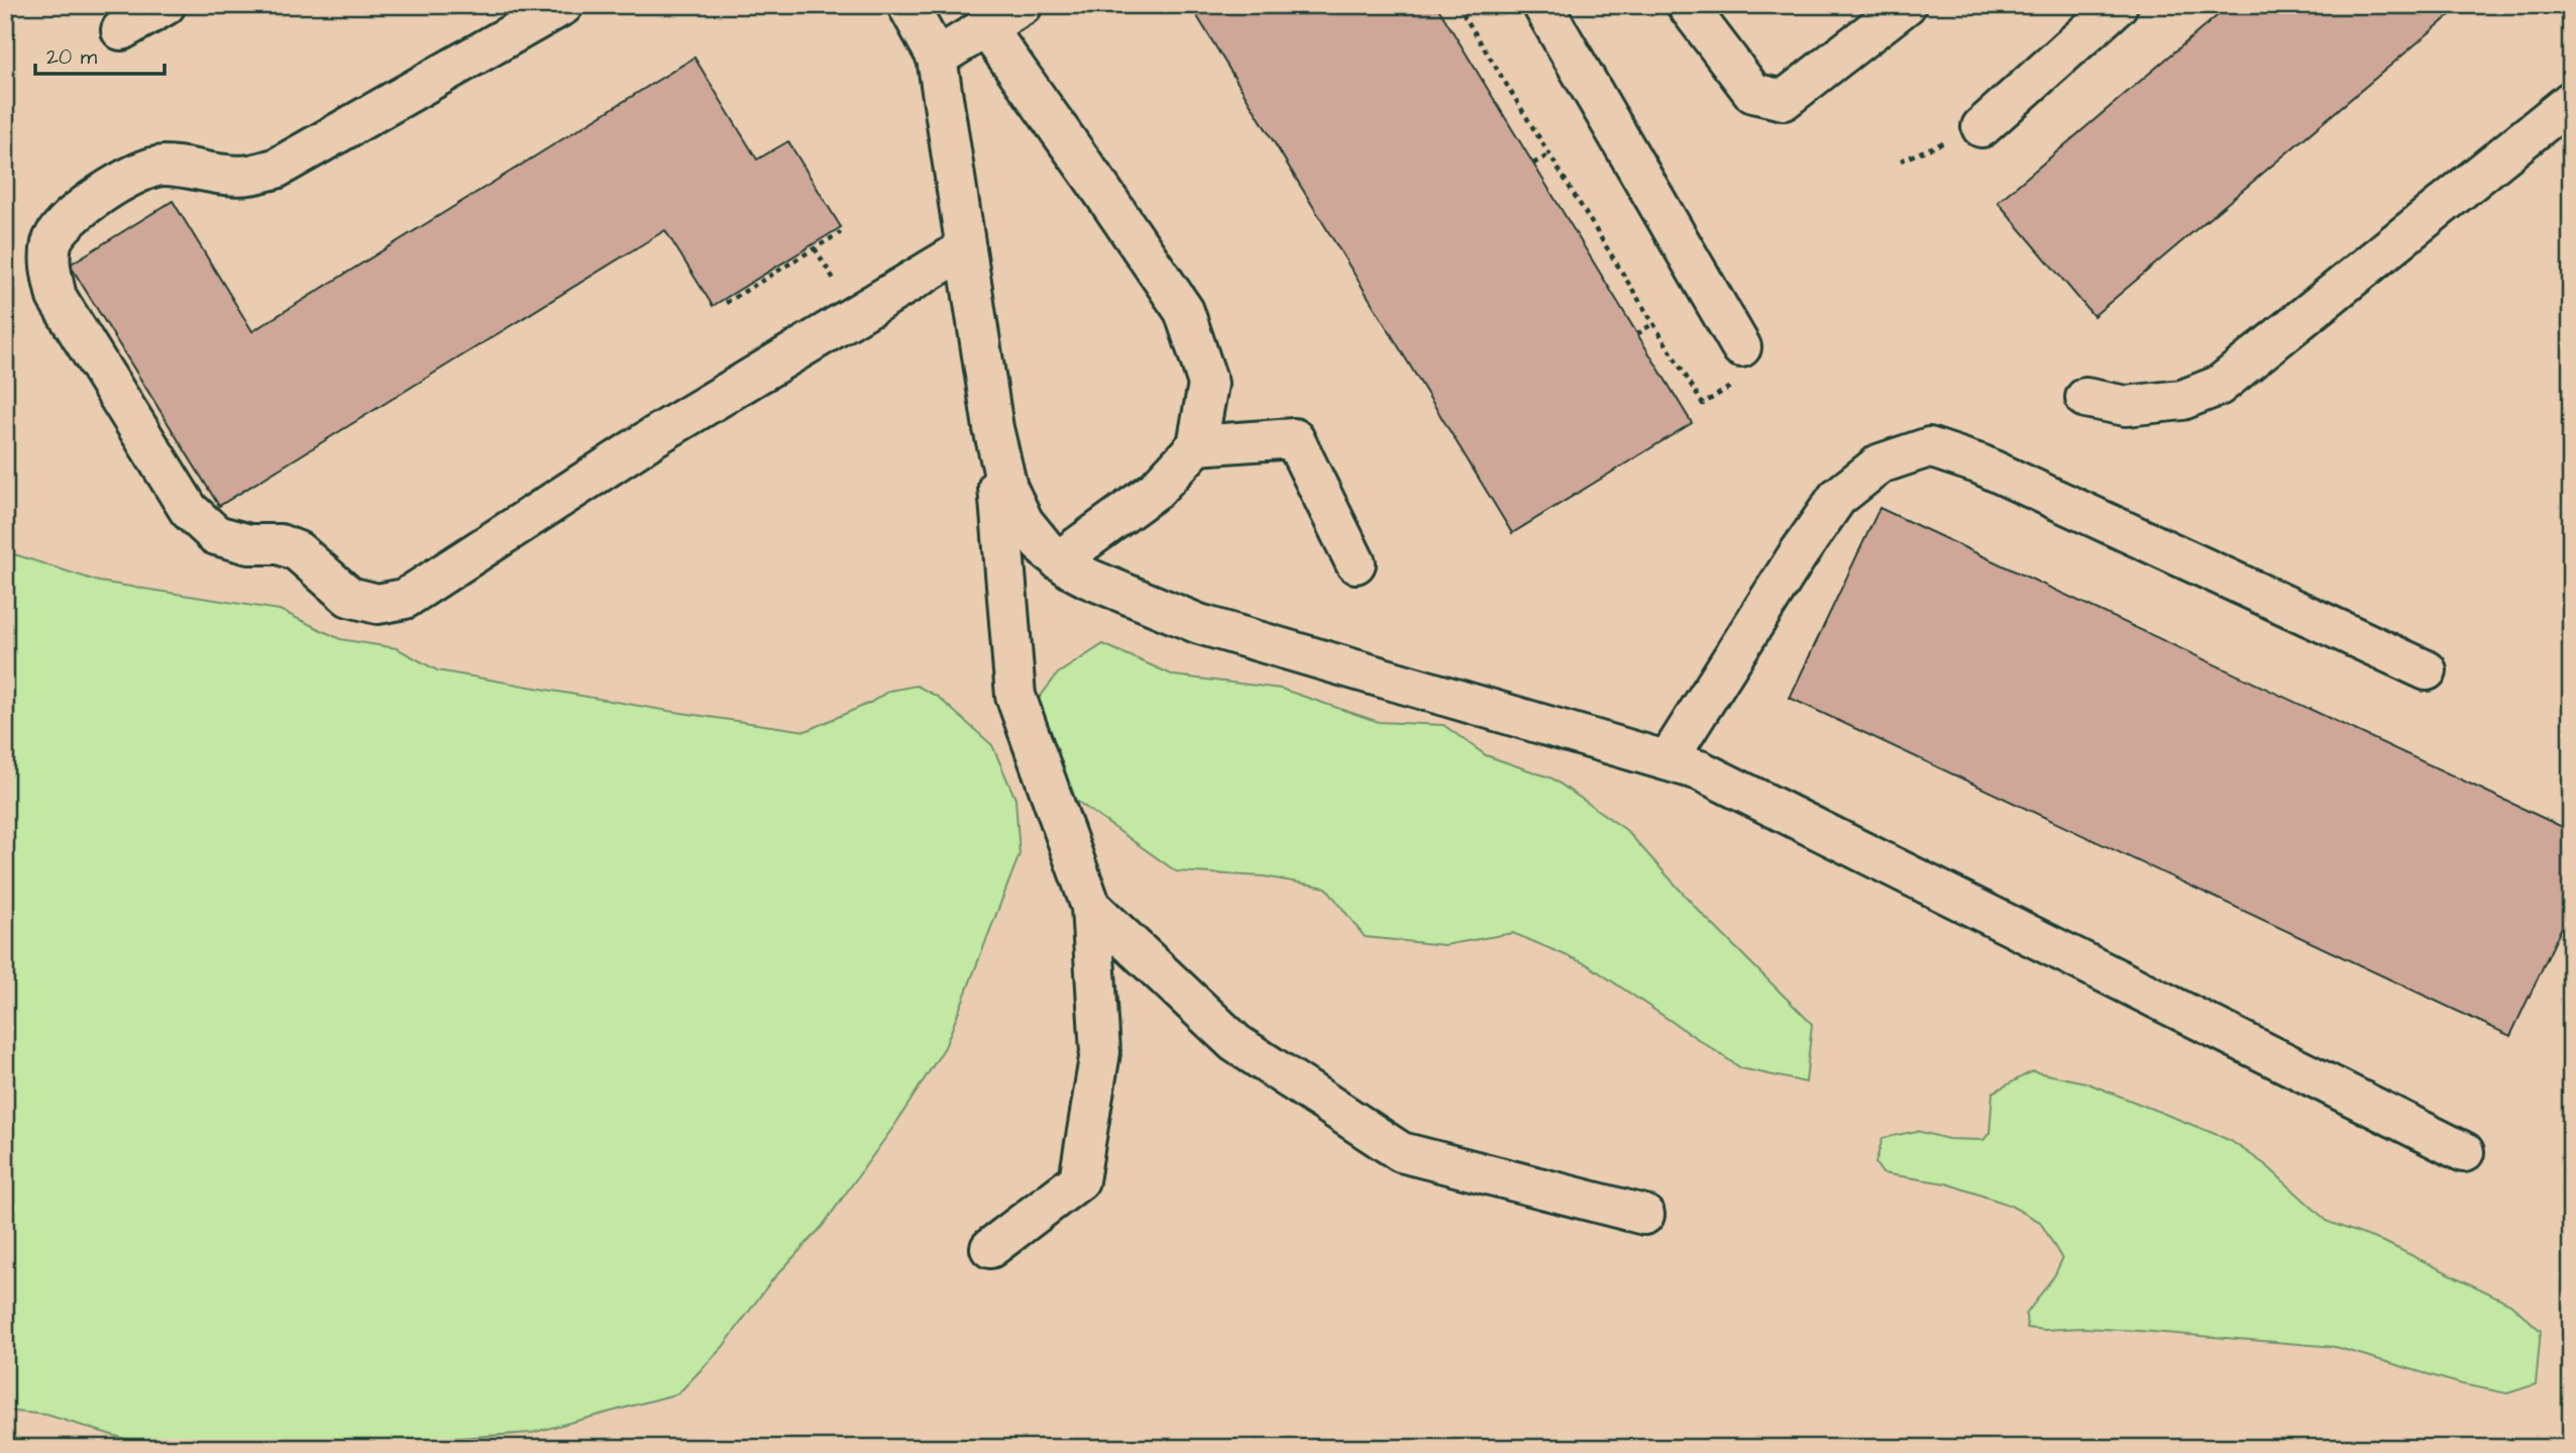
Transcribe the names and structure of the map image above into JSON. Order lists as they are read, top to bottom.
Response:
{
  "scale_bar": "20 m"
}
